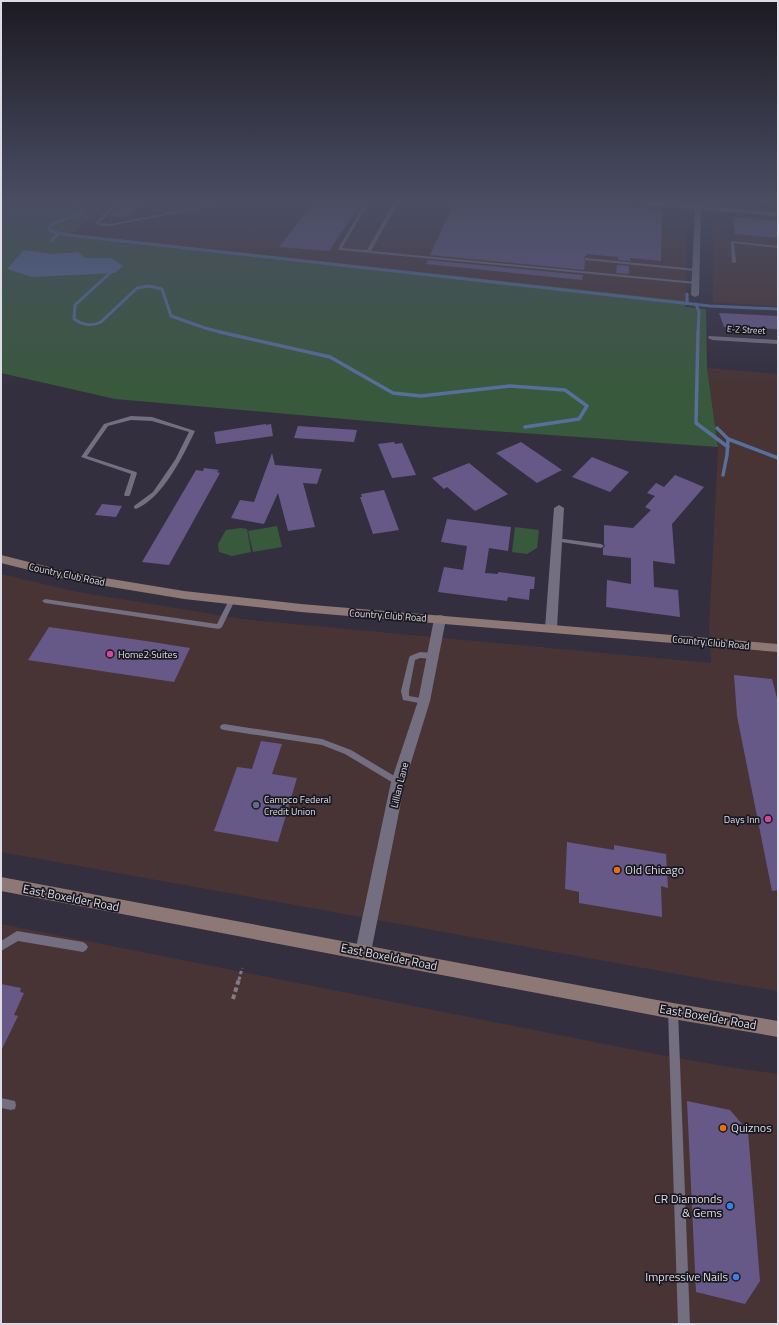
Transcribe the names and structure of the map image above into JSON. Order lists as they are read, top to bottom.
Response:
{
  "streets": {
    "street": [
      "E-Z Street",
      "Country Club Road",
      "Lillian Lane",
      "East Boxelder Road"
    ]
  },
  "crossings": [
    ["Country Club Road", "Lillian Lane"],
    ["Lillian Lane", "East Boxelder Road"]
  ],
  "places": [
    "Home2 Suites",
    "Campco Federal Credit Union",
    "Days Inn",
    "Old Chicago",
    "Quiznos",
    "CR Diamonds & Gems",
    "Impressive Nails"
  ]
}
